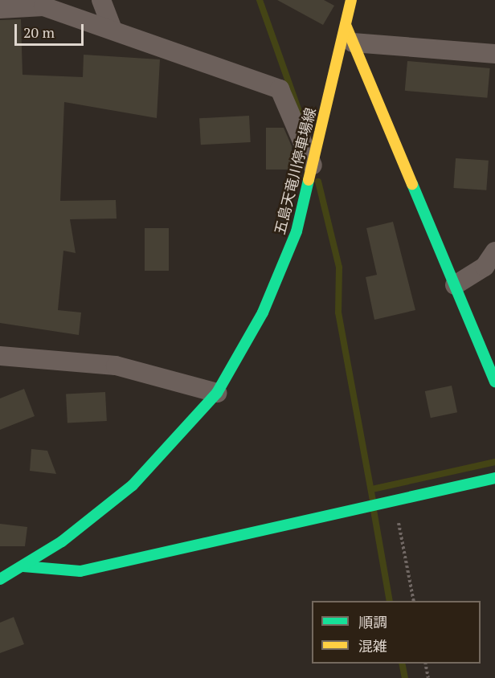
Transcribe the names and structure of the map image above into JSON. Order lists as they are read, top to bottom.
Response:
{
  "streets": {
    "street": ["五島天竜川停車場線"]
  },
  "legend": ["順調", "混雑"],
  "scale_bar": "20 m"
}
